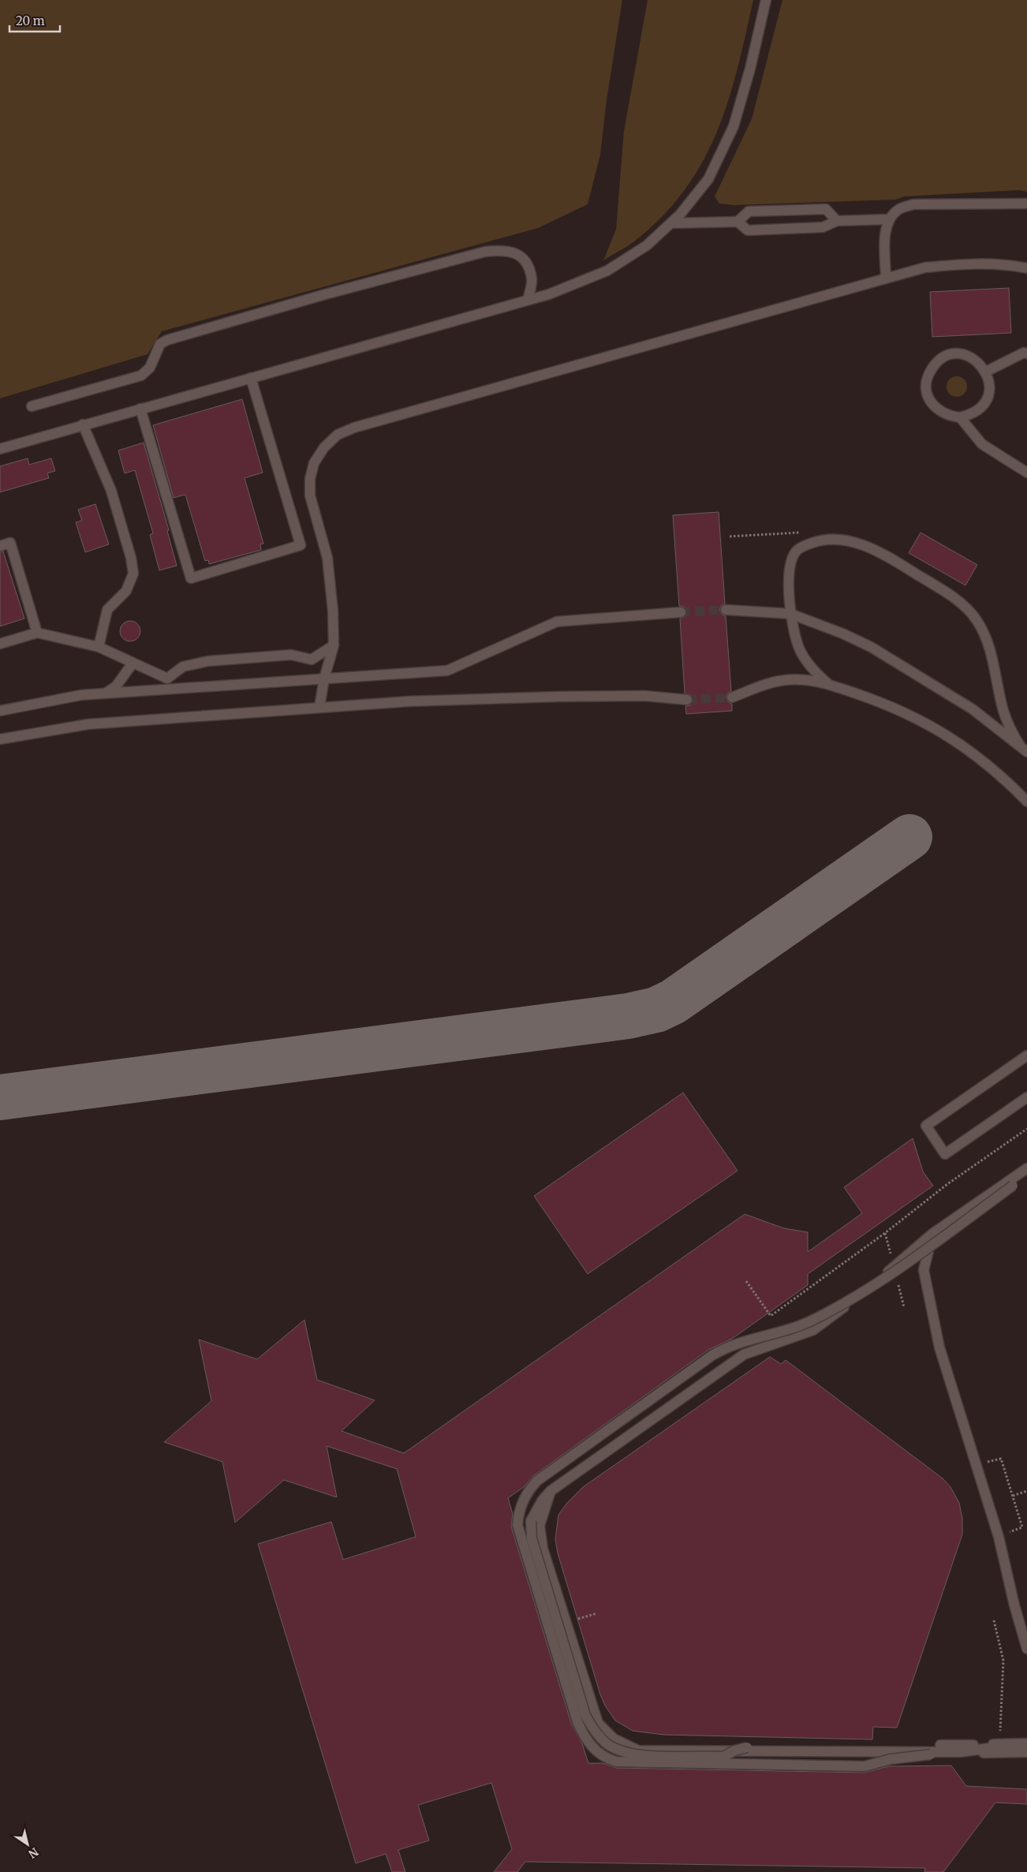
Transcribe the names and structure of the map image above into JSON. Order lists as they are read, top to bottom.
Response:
{
  "scale_bar": "20 m",
  "north": "bottom right"
}
